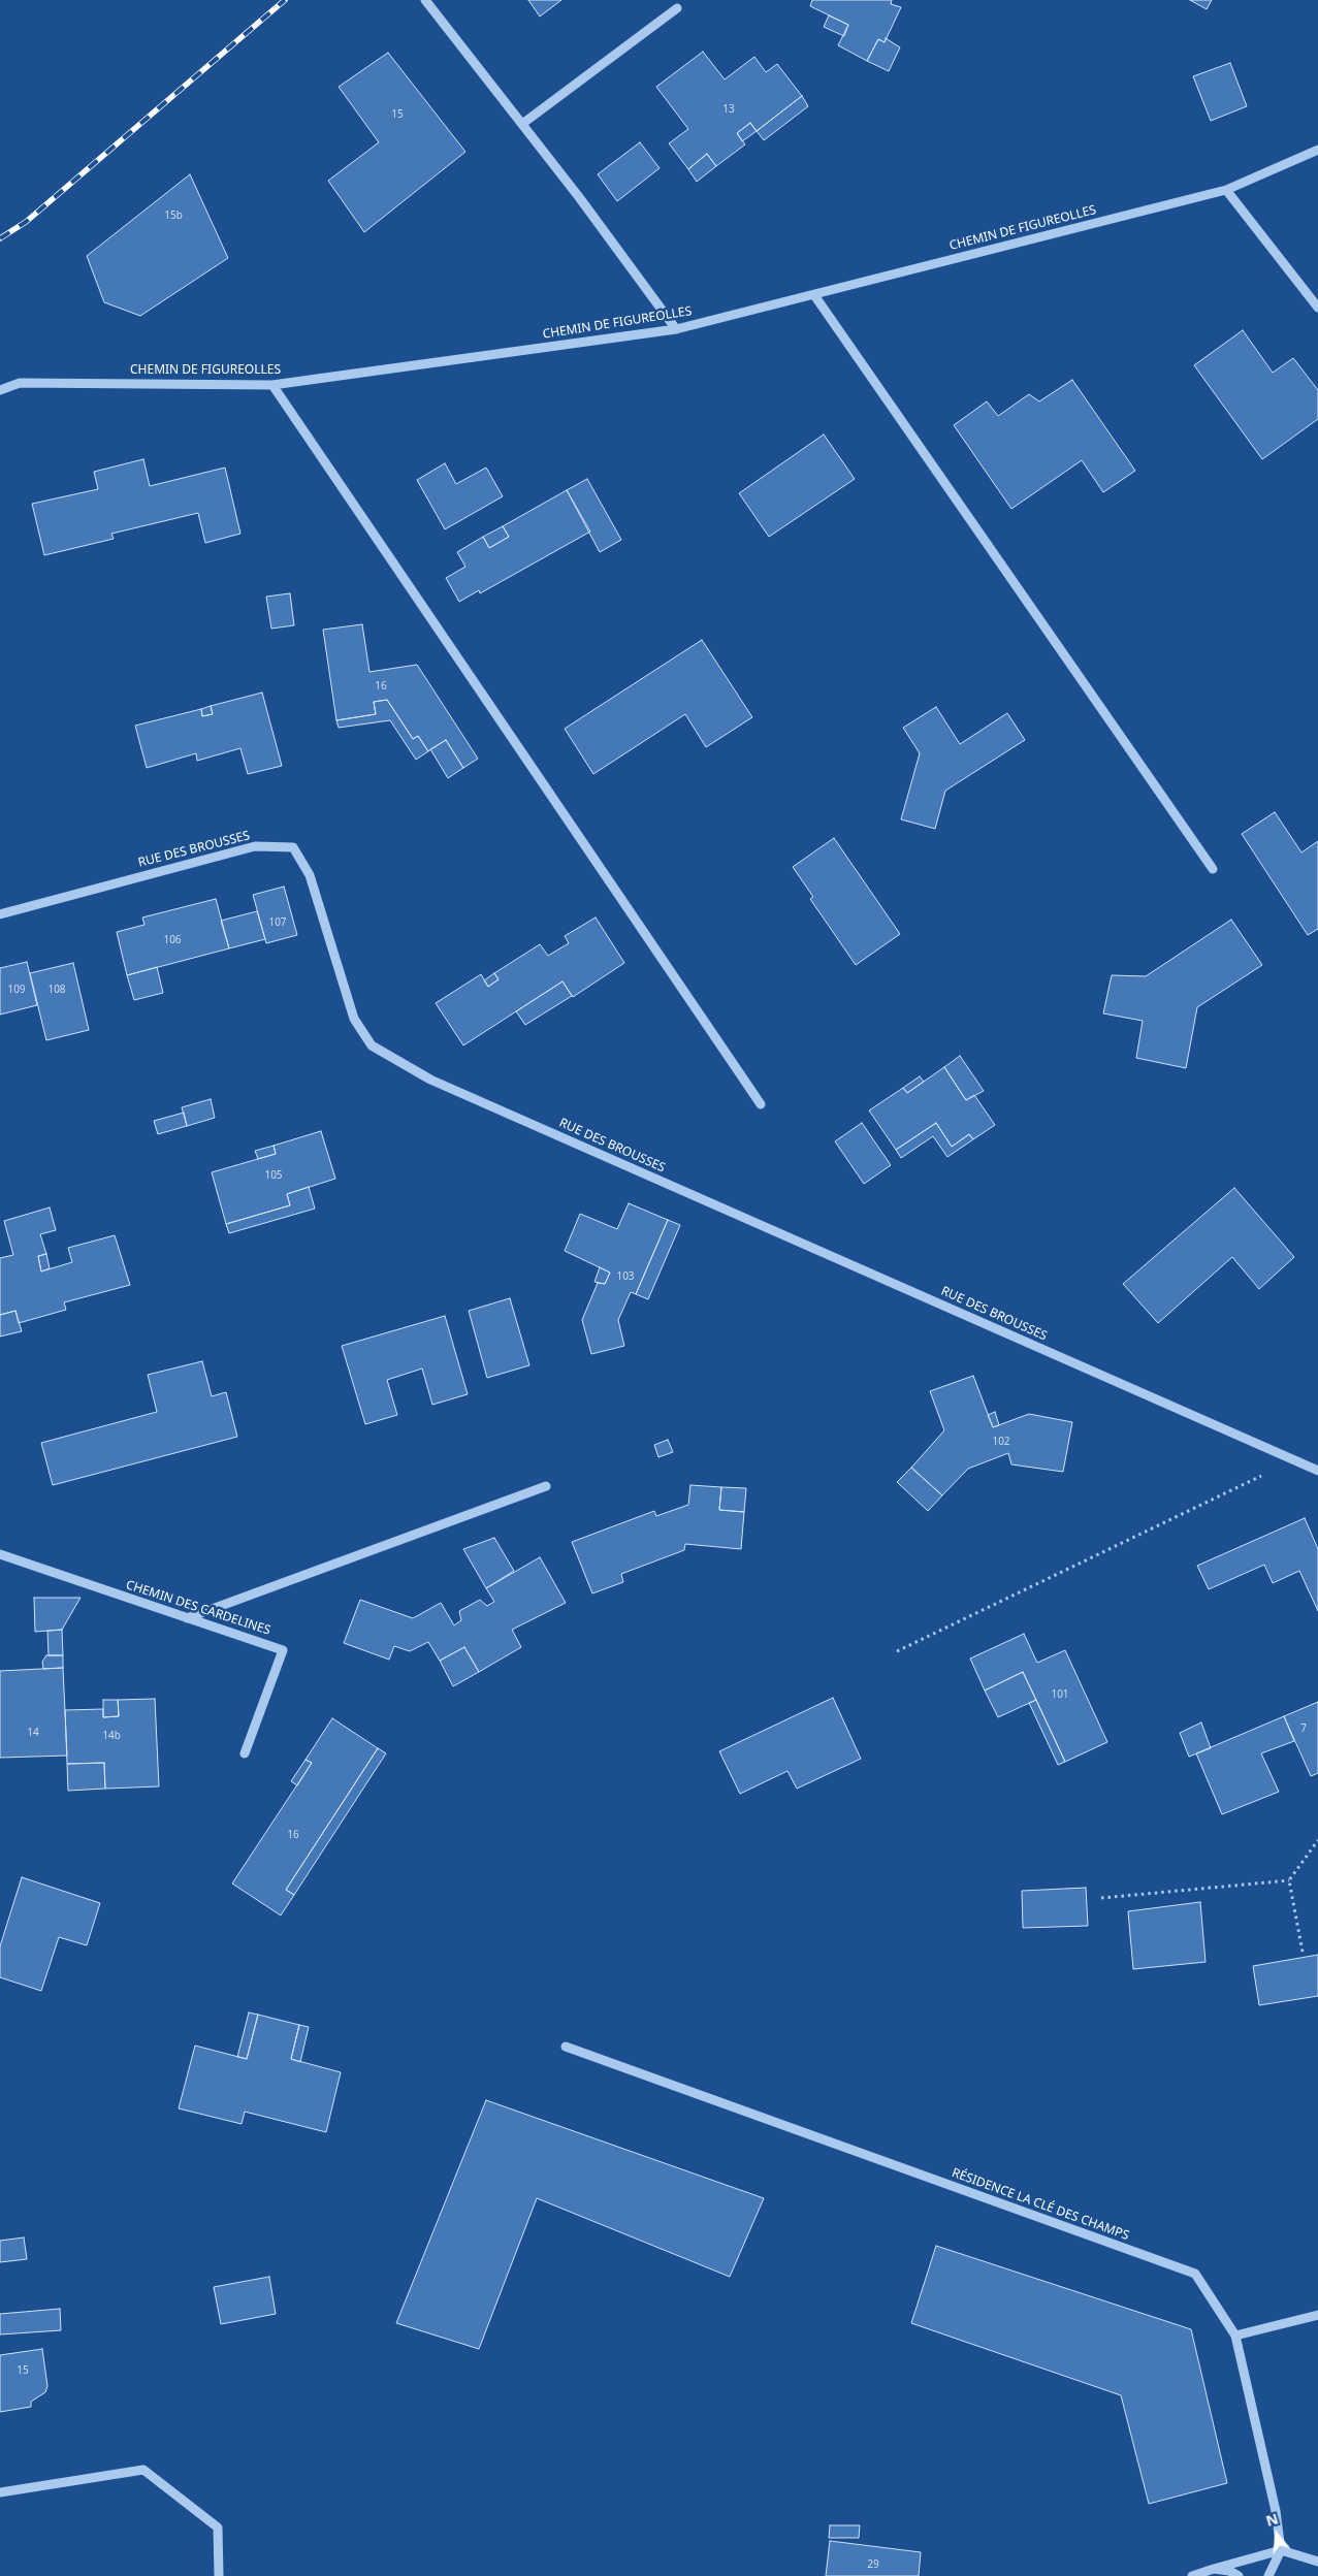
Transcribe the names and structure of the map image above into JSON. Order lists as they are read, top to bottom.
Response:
{
  "streets": {
    "street": [
      "CHEMIN DE FIGUREOLLES",
      "RUE DES BROUSSES",
      "CHEMIN DES CARDELINES",
      "RÉSIDENCE LA CLÉ DES CHAMPS"
    ]
  },
  "house_numbers": [
    "13",
    "15",
    "15b",
    "16",
    "107",
    "106",
    "109",
    "108",
    "105",
    "103",
    "102",
    "101",
    "7",
    "14",
    "14b",
    "16",
    "15",
    "29"
  ],
  "north": "top"
}
